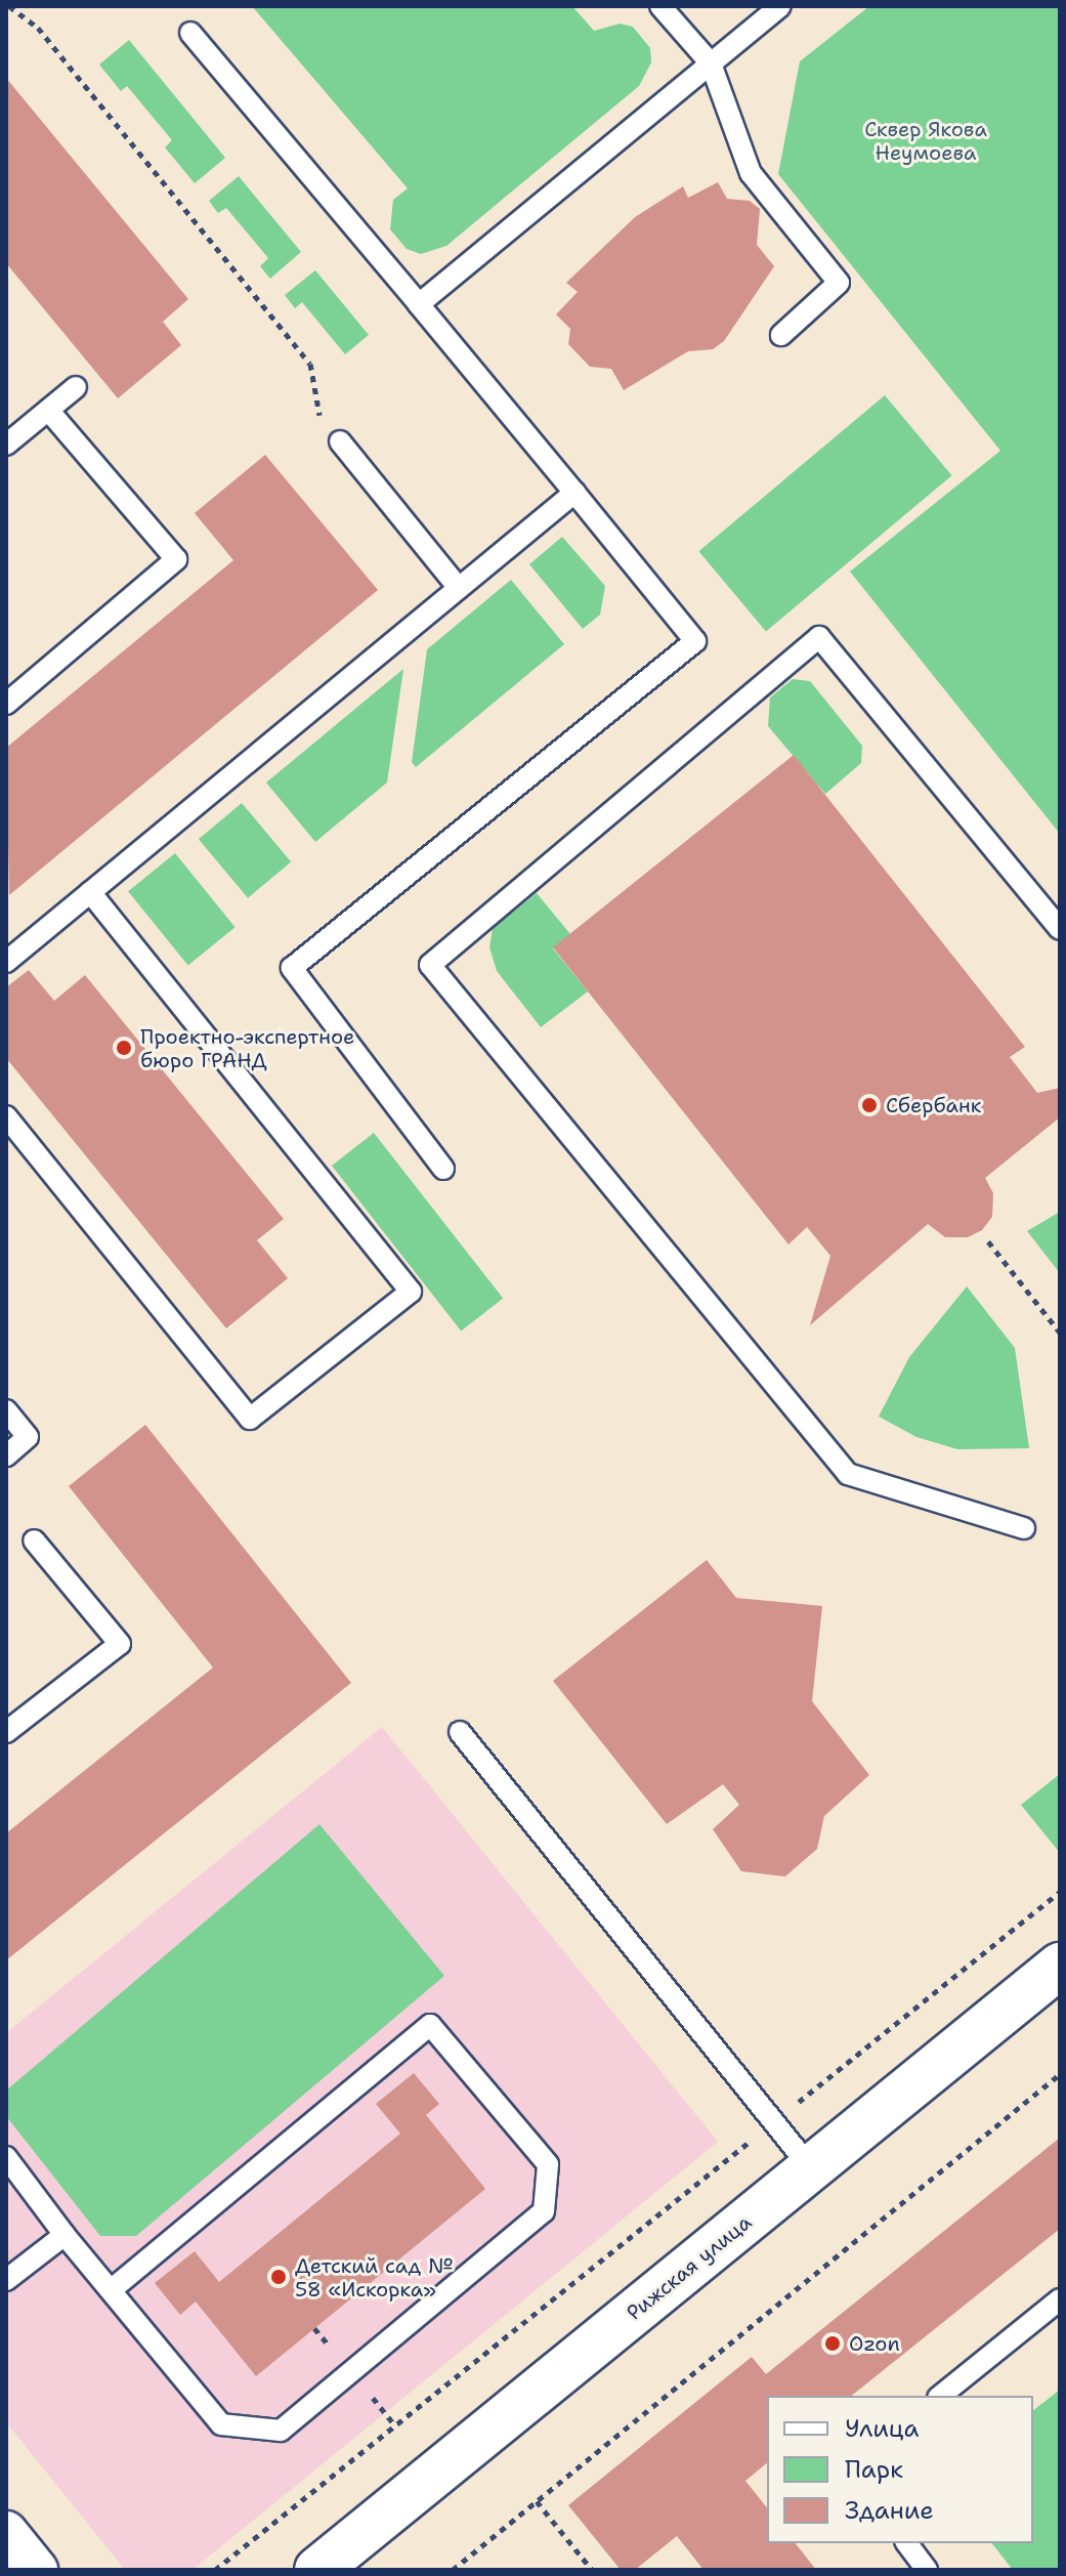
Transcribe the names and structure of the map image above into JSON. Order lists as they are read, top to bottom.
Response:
{
  "streets": {
    "street": ["Рижская улица"]
  },
  "parks": ["Сквер Якова Неумоева"],
  "places": [
    "Проектно-экспертное бюро ГРАНД",
    "Сбербанк",
    "Детский сад № 58 «Искорка»",
    "Ozon"
  ],
  "legend": ["Улица", "Парк", "Здание"]
}
